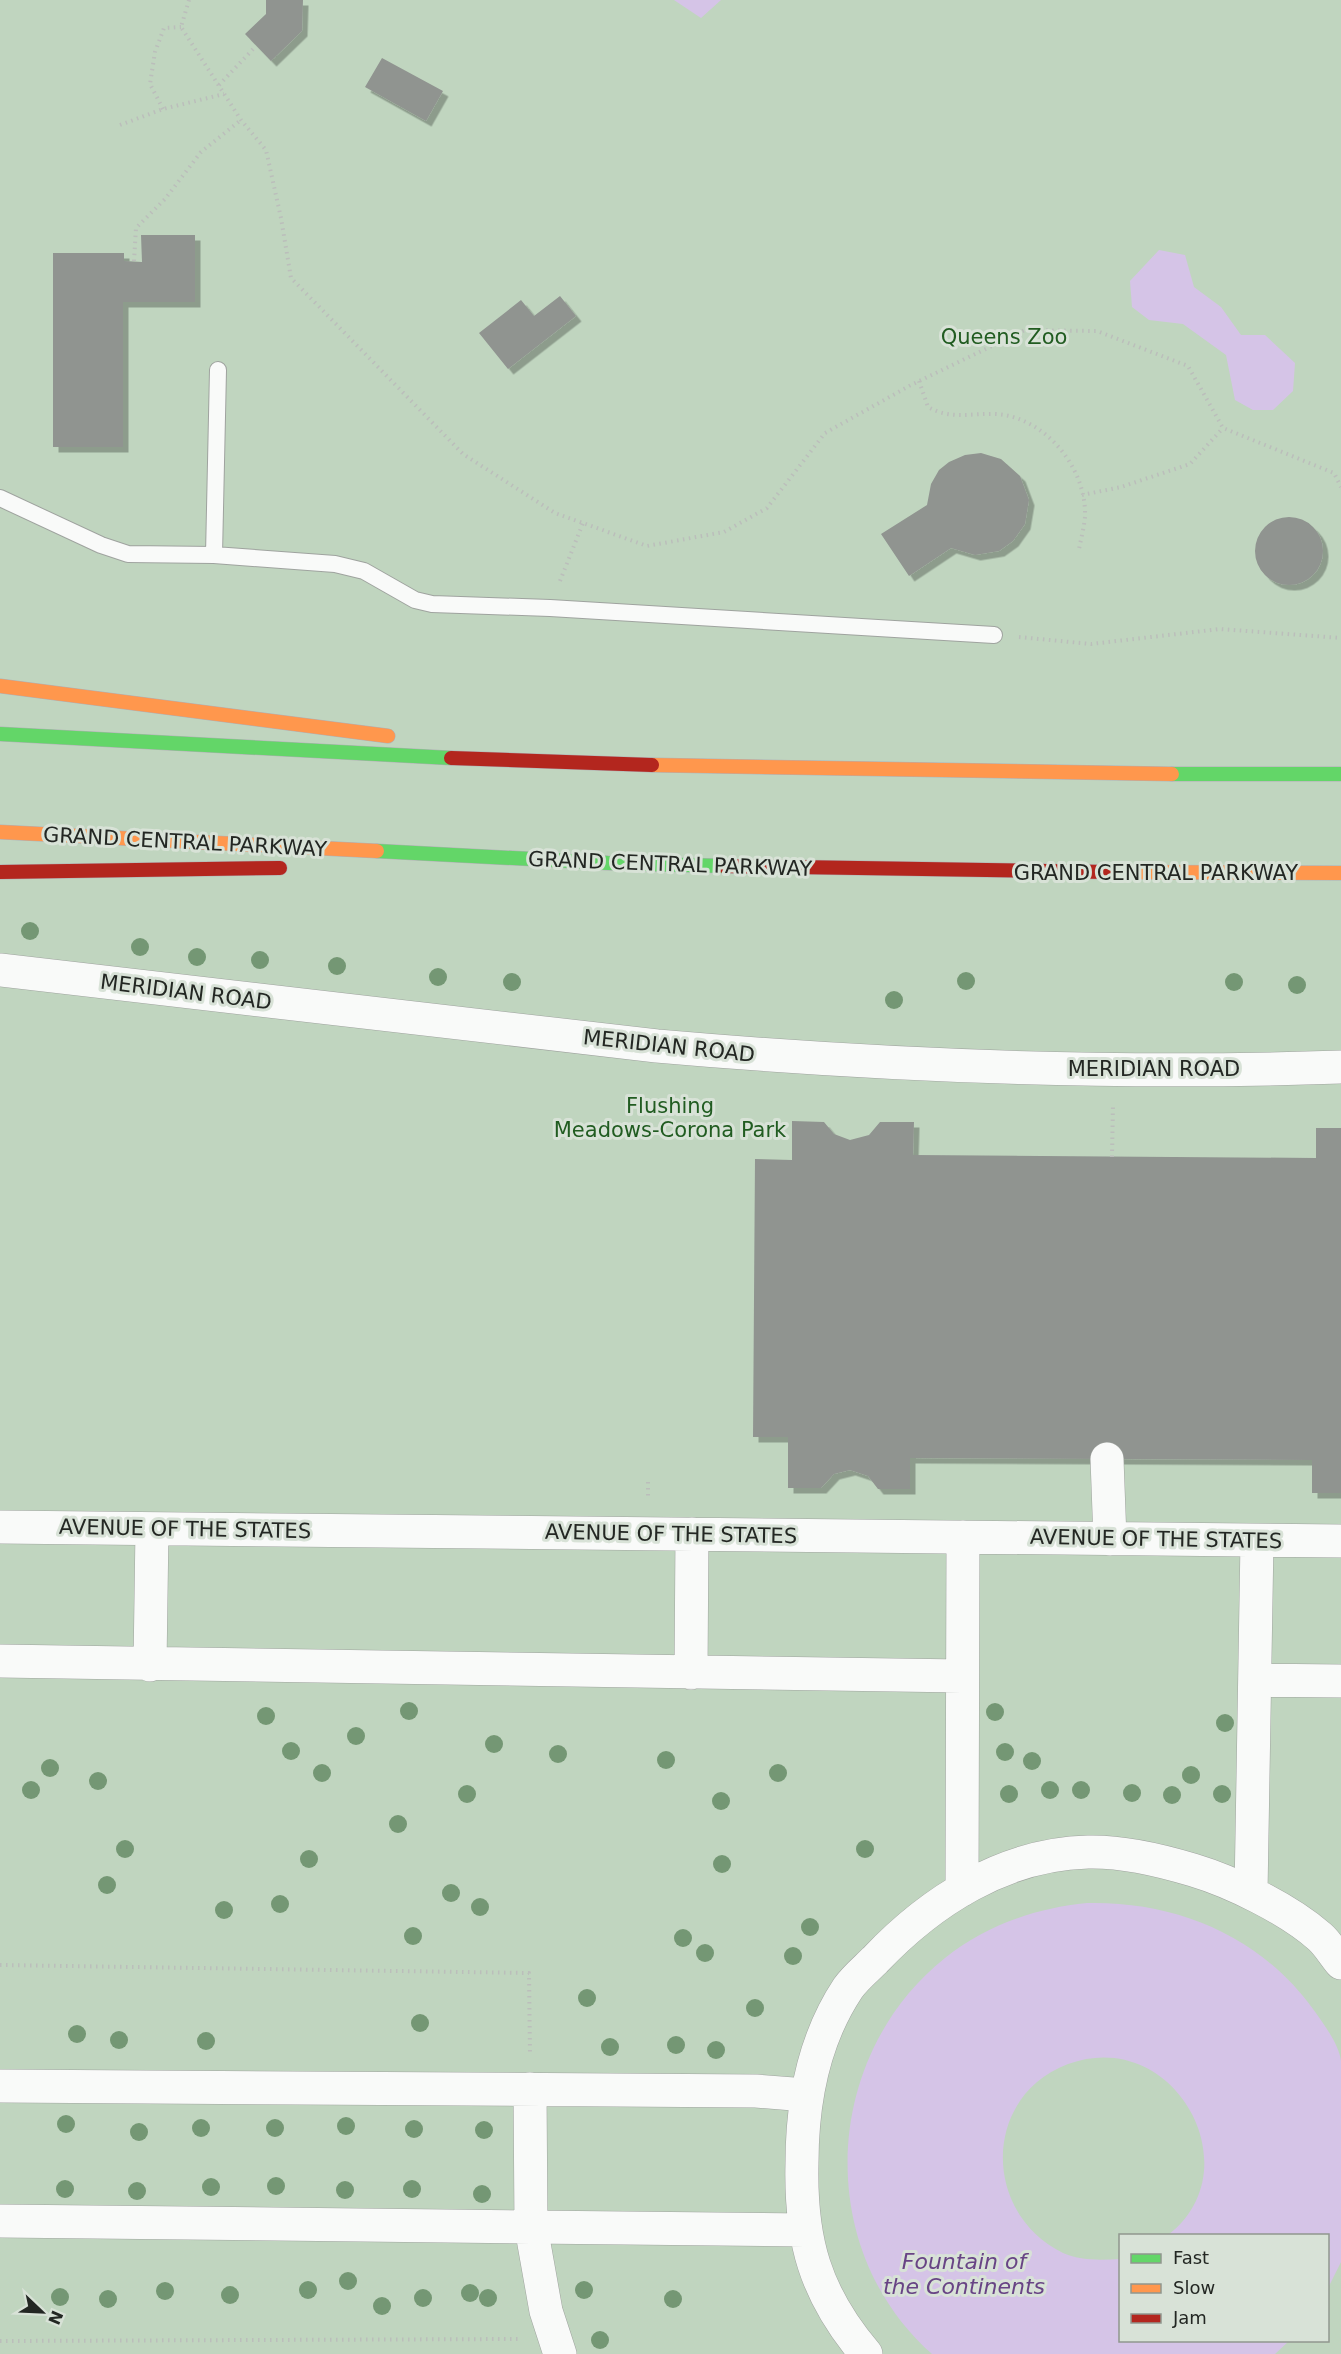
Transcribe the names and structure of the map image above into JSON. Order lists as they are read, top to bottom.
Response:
{
  "streets": {
    "highway": ["GRAND CENTRAL PARKWAY"],
    "street": ["MERIDIAN ROAD", "AVENUE OF THE STATES"]
  },
  "water": ["Fountain of the Continents"],
  "parks": ["Queens Zoo", "Flushing Meadows-Corona Park"],
  "legend": ["Fast", "Slow", "Jam"],
  "north": "bottom right"
}
